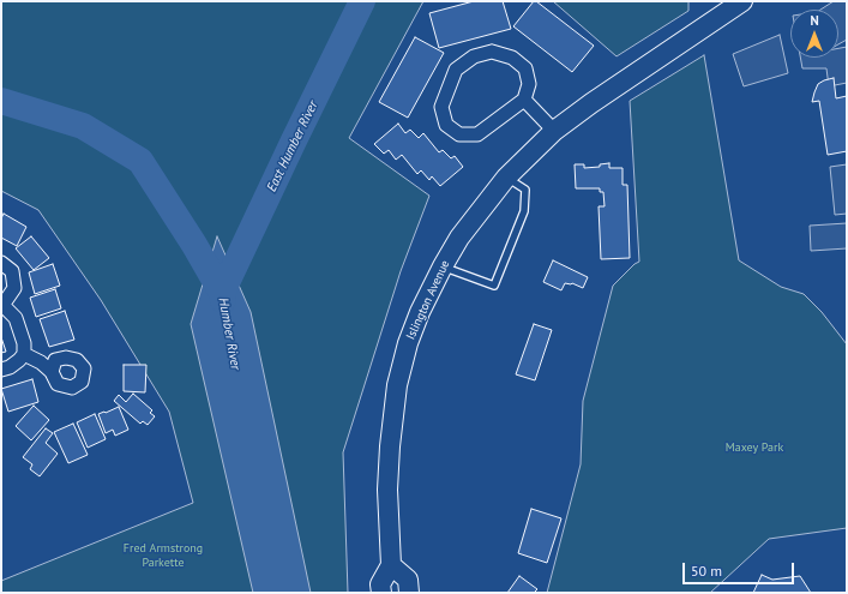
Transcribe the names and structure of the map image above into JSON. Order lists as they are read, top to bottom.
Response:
{
  "streets": {
    "main road": ["Islington Avenue"]
  },
  "water": ["East Humber River", "Humber River"],
  "parks": ["Maxey Park", "Fred Armstrong Parkette"],
  "scale_bar": "50 m",
  "north": "top"
}
